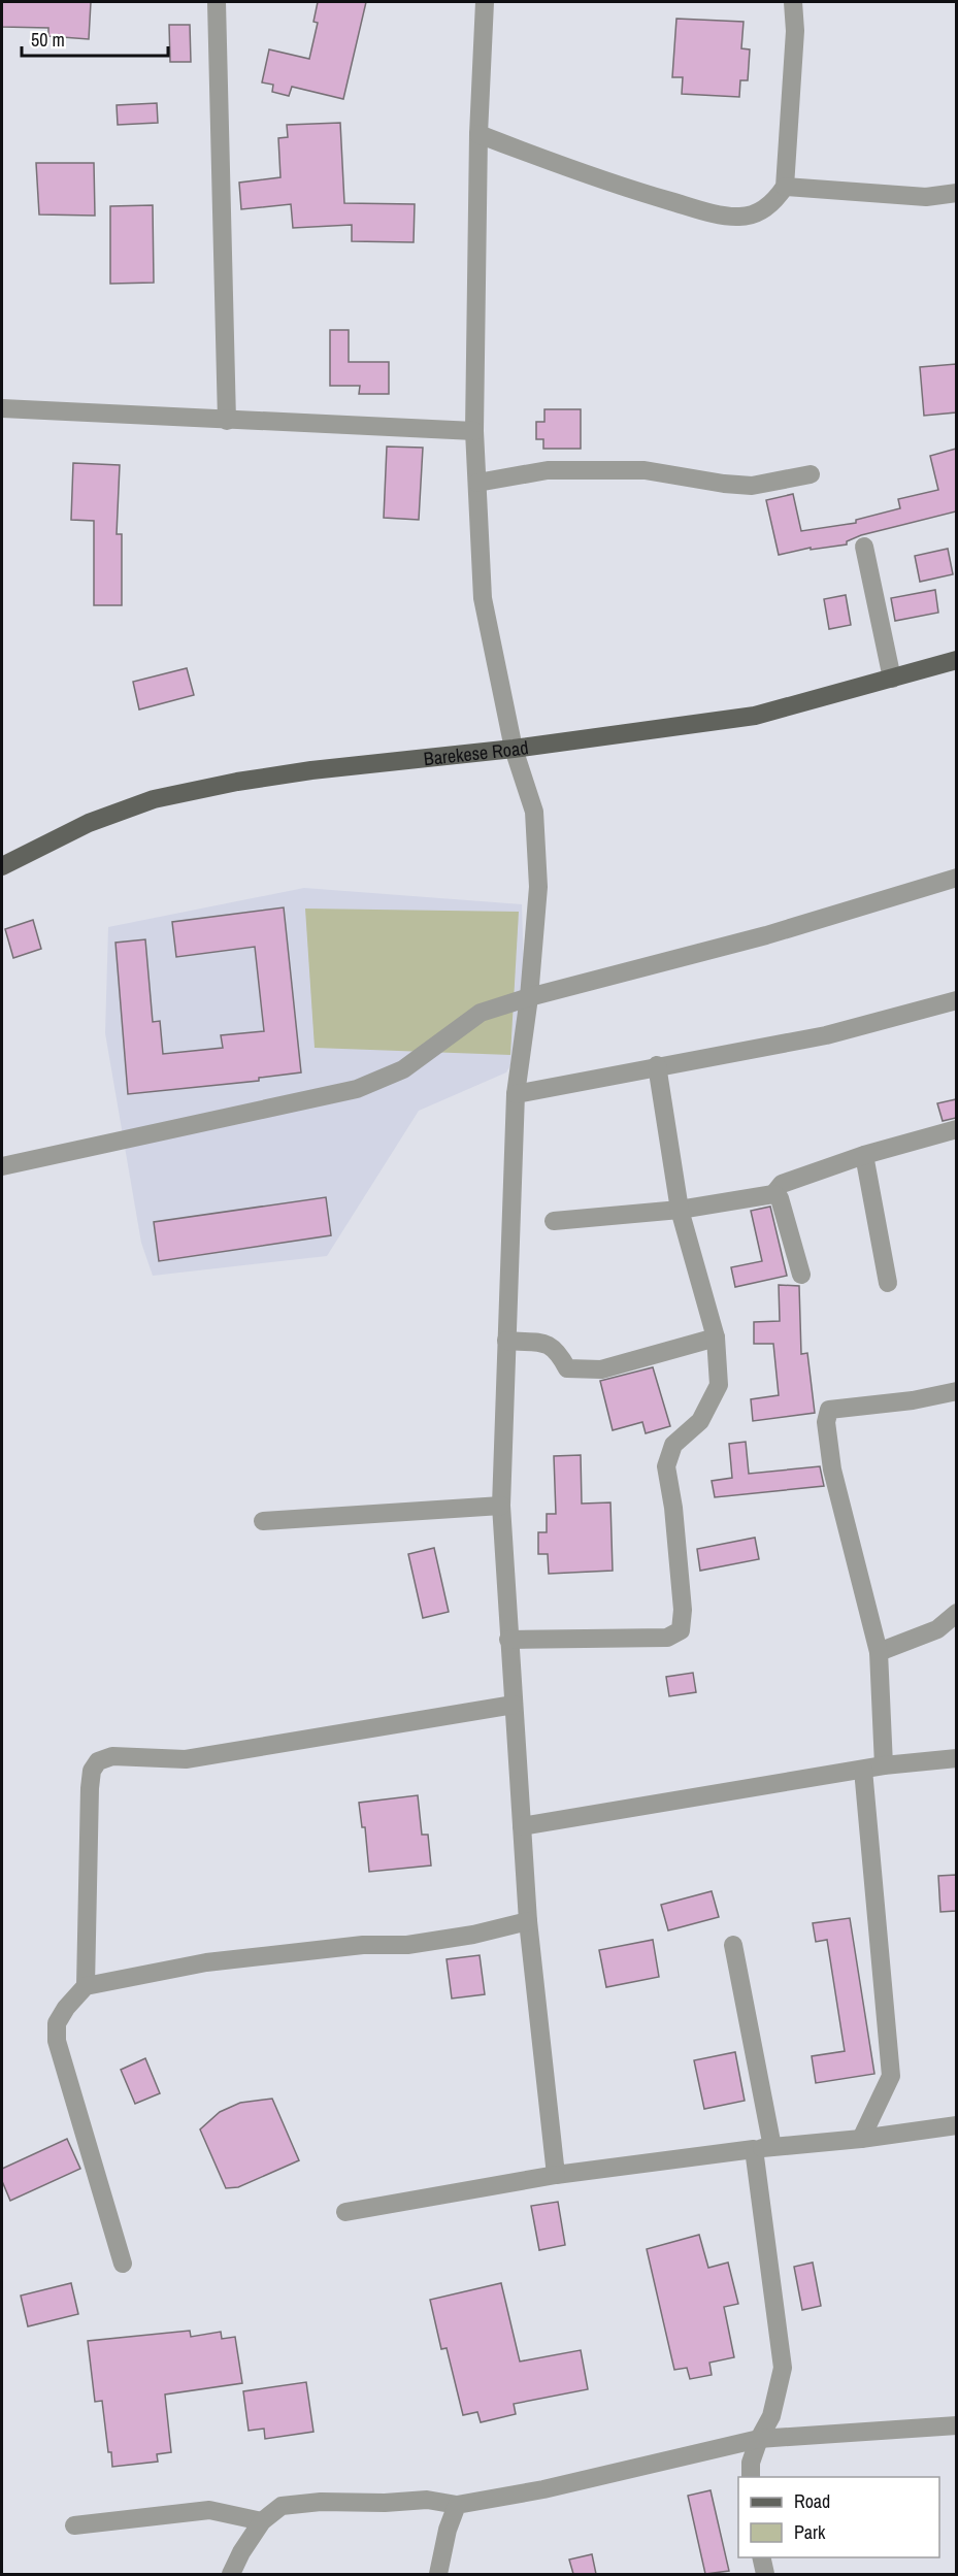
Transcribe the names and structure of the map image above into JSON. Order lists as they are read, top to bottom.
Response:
{
  "streets": {
    "main road": ["Barekese Road"]
  },
  "legend": ["Road", "Park"],
  "scale_bar": "50 m"
}
